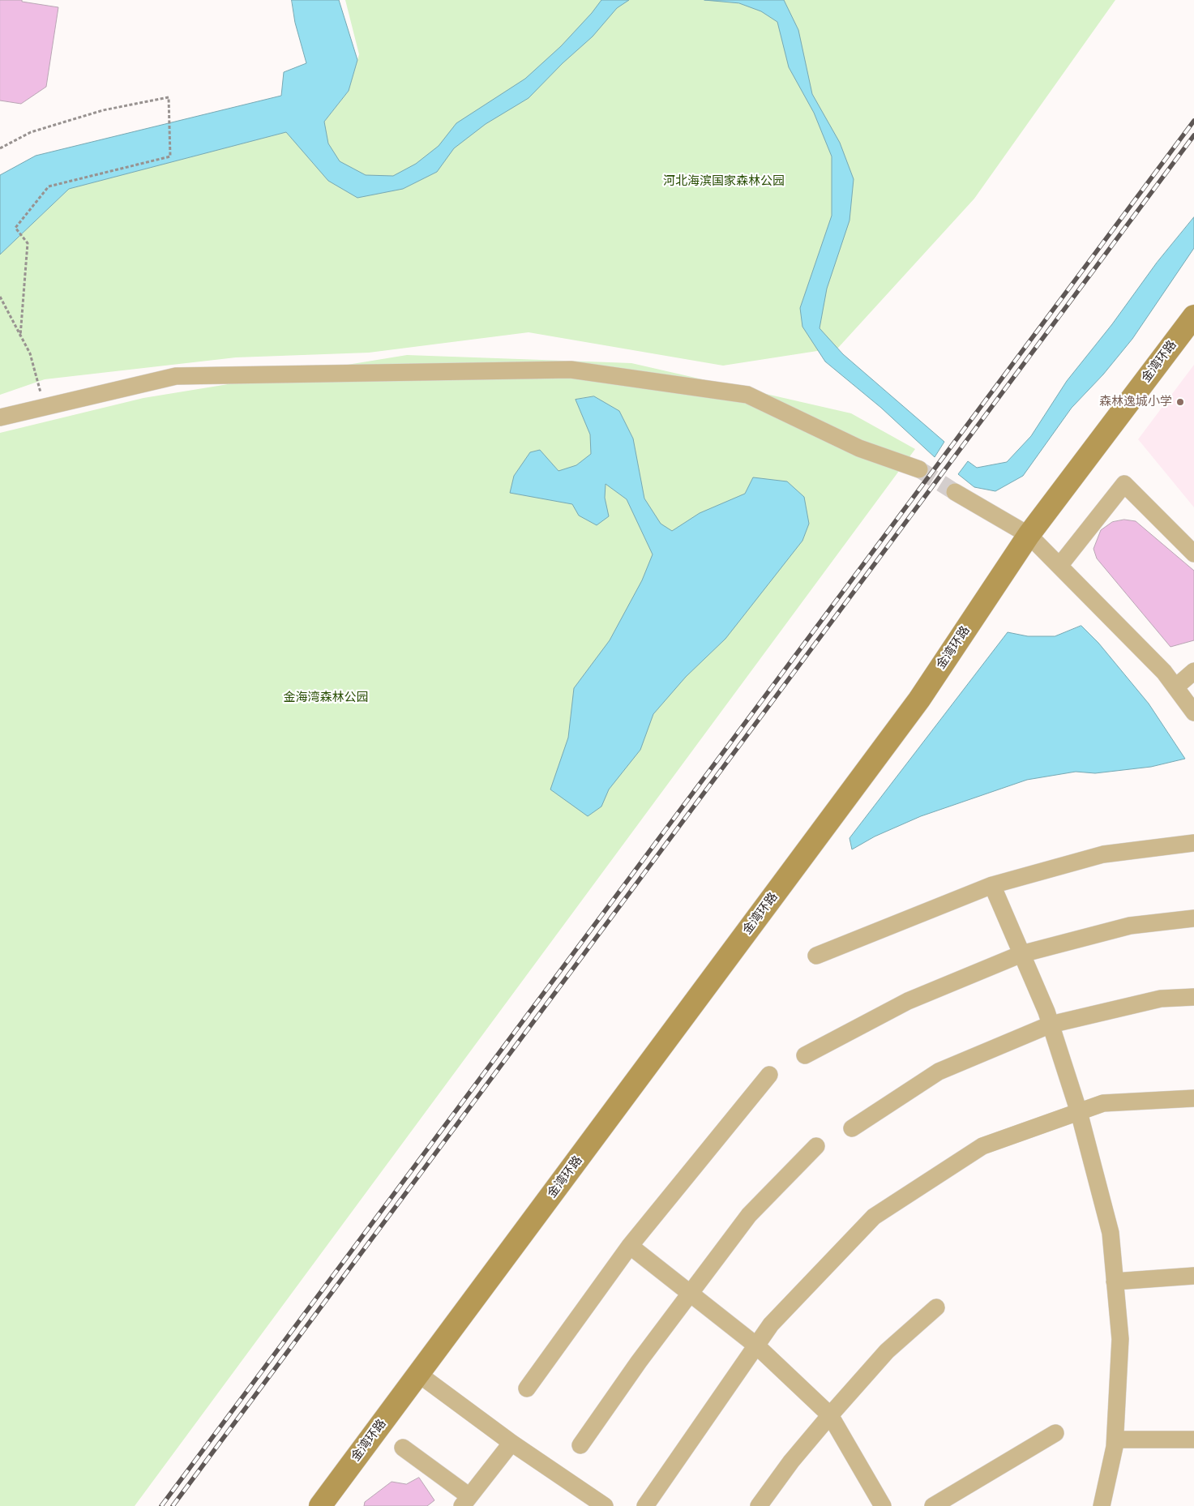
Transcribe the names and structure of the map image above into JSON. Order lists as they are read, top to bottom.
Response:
{
  "streets": {
    "main road": ["金湾环路"]
  },
  "parks": ["河北海滨国家森林公园", "金海湾森林公园"],
  "places": ["森林逸城小学"]
}
